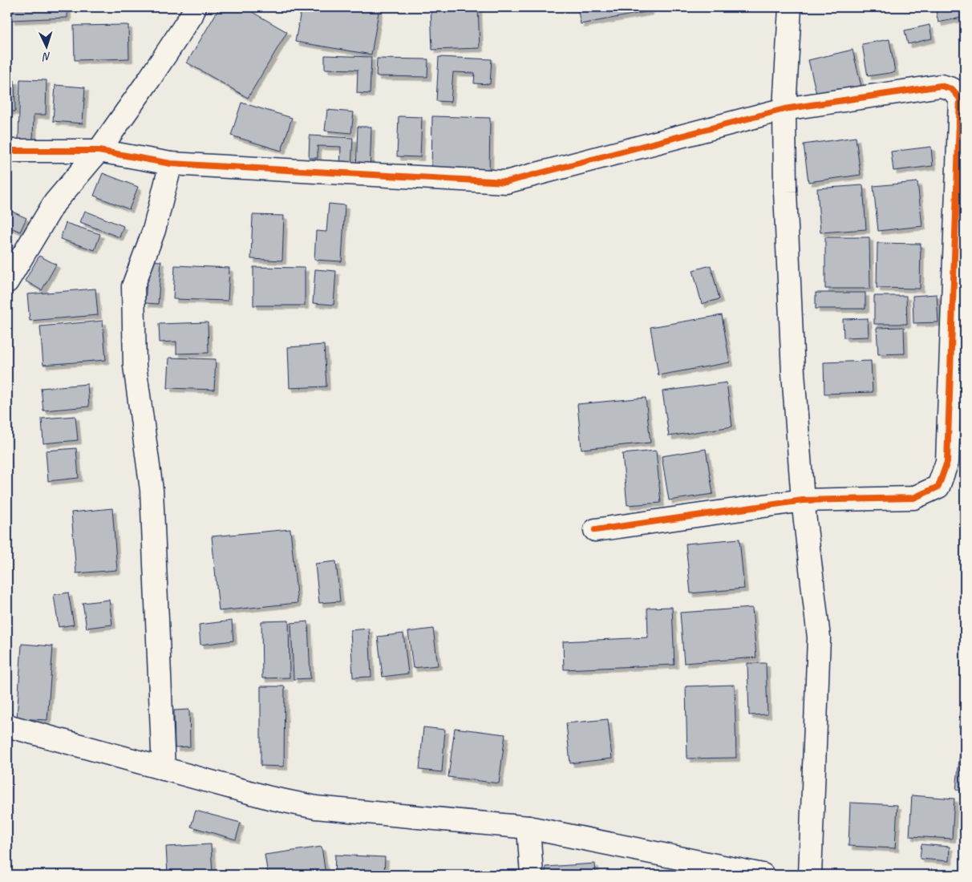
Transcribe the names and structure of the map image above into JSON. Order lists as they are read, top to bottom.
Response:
{
  "north": "bottom"
}
